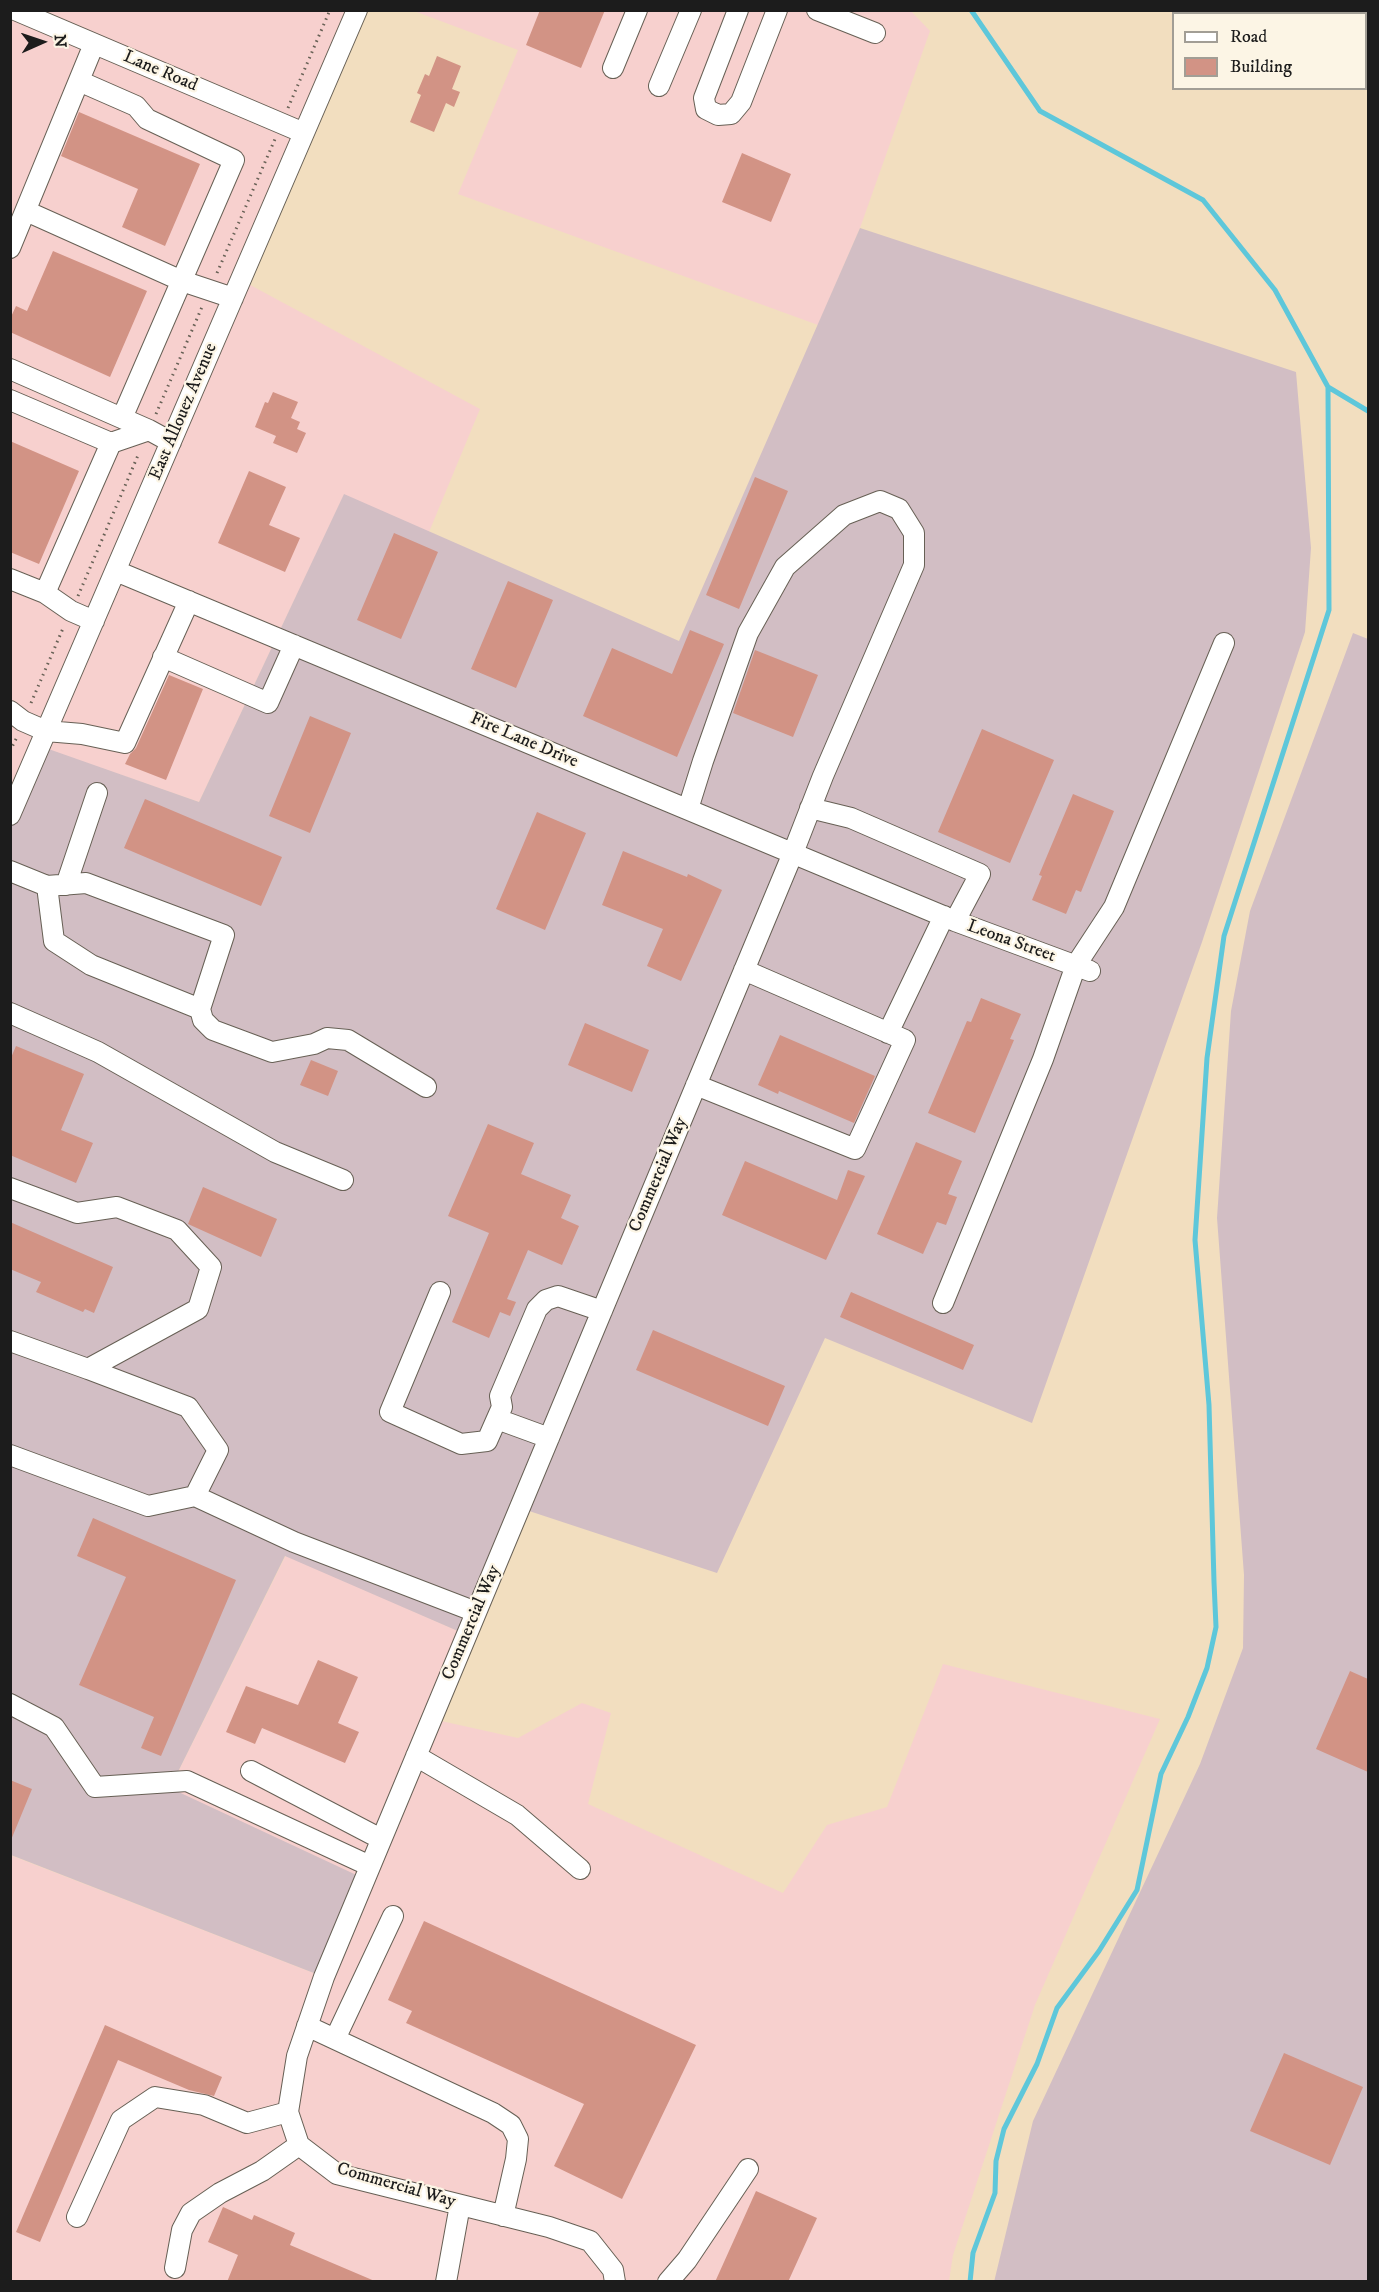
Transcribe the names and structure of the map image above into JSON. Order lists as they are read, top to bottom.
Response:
{
  "streets": {
    "street": [
      "Lane Road",
      "East Allouez Avenue",
      "Fire Lane Drive",
      "Leona Street",
      "Commercial Way"
    ]
  },
  "crossings": [
    ["Lane Road", "East Allouez Avenue"],
    ["East Allouez Avenue", "Fire Lane Drive"],
    ["Fire Lane Drive", "Leona Street"],
    ["Fire Lane Drive", "Commercial Way"]
  ],
  "legend": ["Road", "Building"],
  "north": "right"
}
